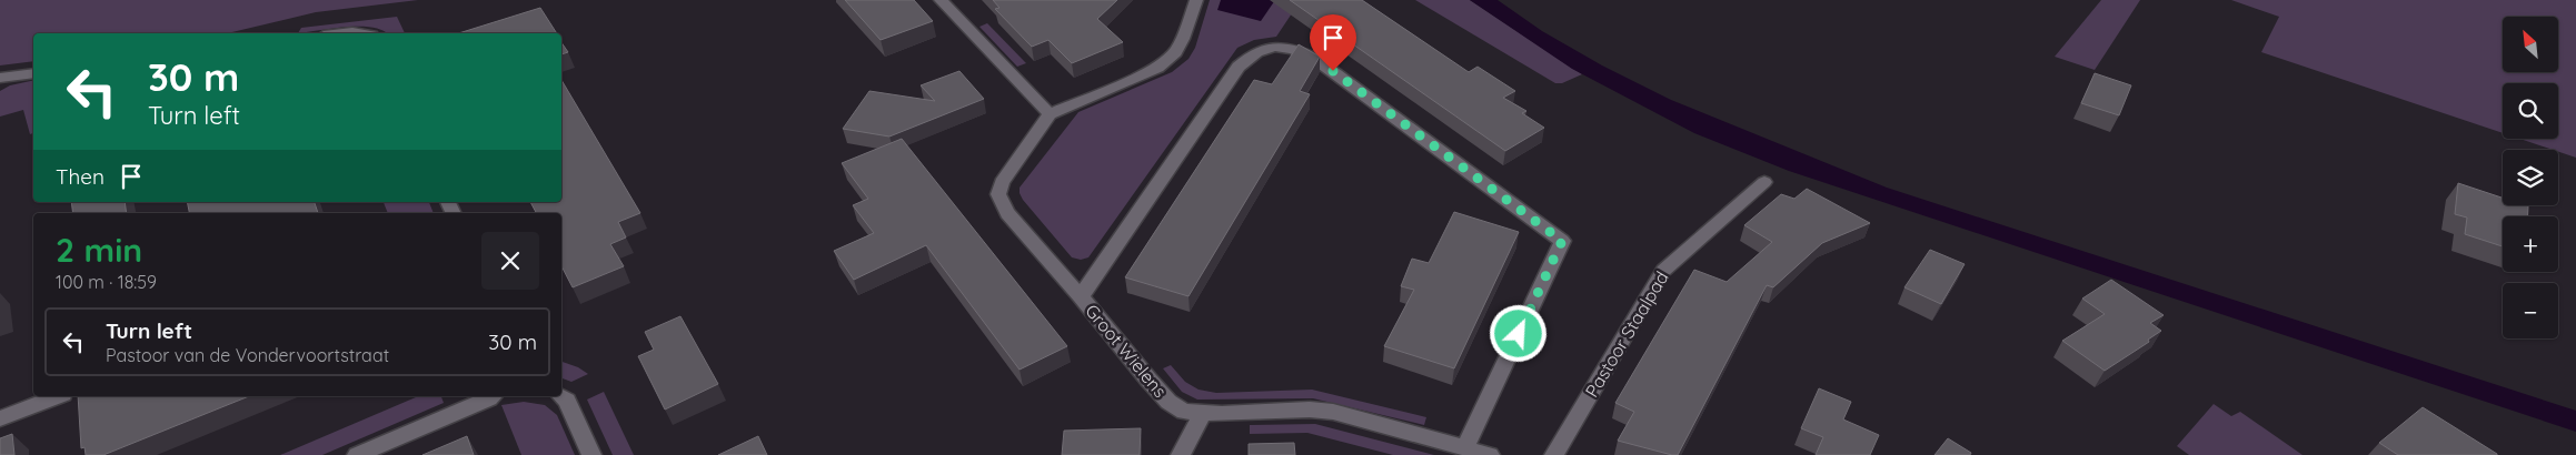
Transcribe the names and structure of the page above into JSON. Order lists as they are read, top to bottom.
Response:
{
  "streets": {
    "street": ["Pastoor Staalpad", "Groot Wielens"]
  },
  "north": "top left",
  "page": {
    "map_buttons": ["+", "−"],
    "turn": ["30 m", "Turn left"],
    "then": "Then",
    "heading": ["2 min", "100 m · 18:59"],
    "list": [
      {
        "name": "Turn left",
        "note": "Pastoor van de Vondervoortstraat",
        "value": "30 m"
      }
    ]
  }
}
